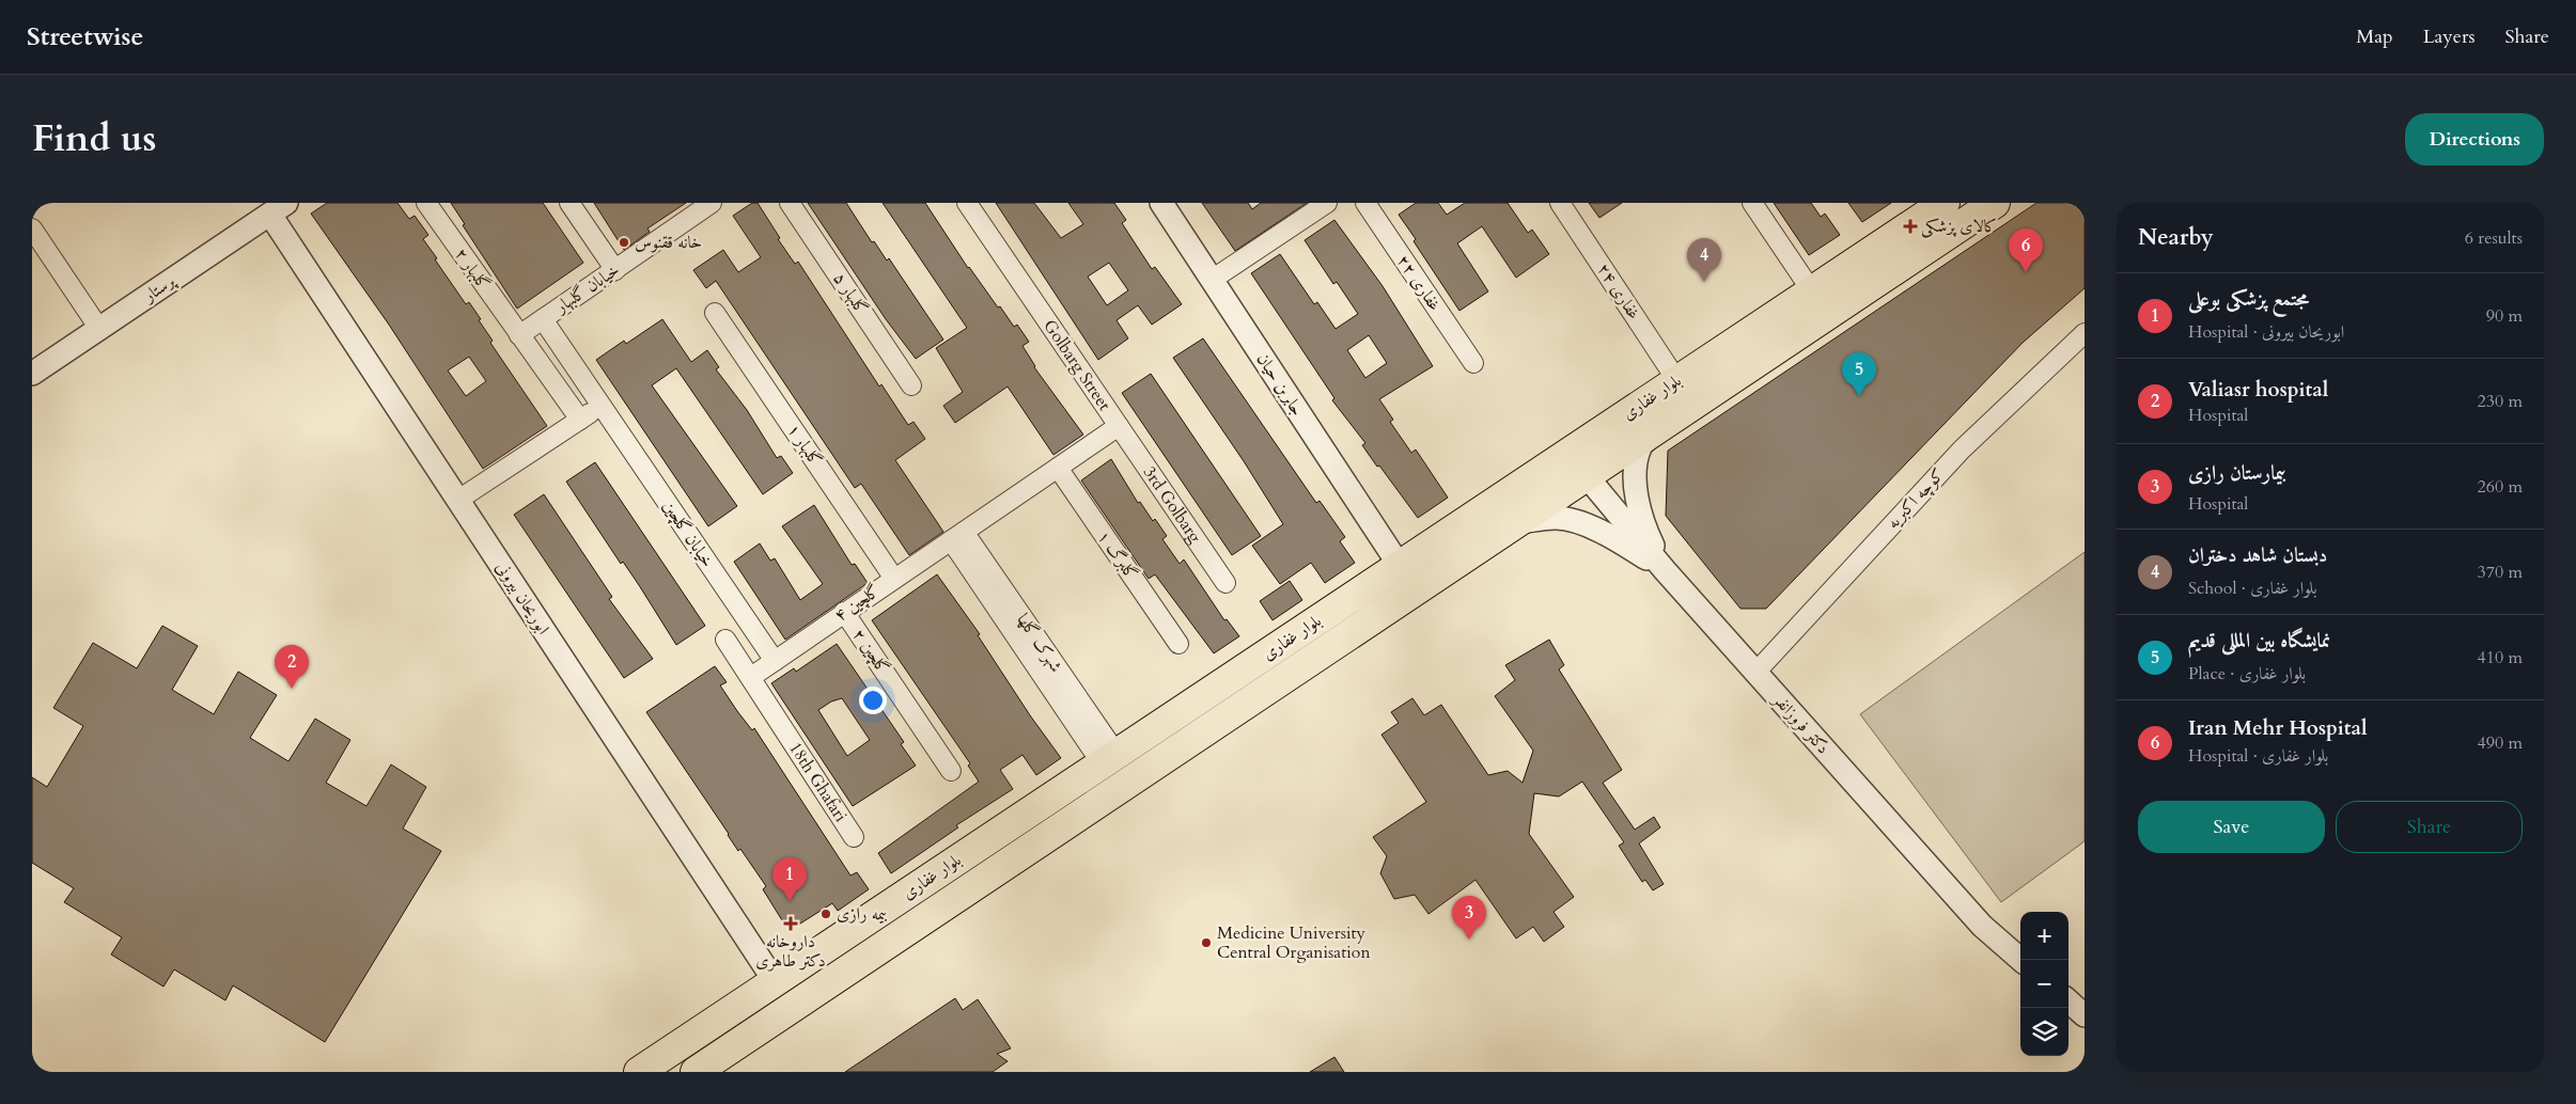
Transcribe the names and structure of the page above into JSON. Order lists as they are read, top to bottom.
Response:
{
  "streets": {
    "main road": ["بلوار غفاری"],
    "street": [
      "گلبهار ۲",
      "غفاری ۲۲",
      "پرستار",
      "خیابان گلبهار",
      "غفاری ۲۴",
      "گلبهار ۵",
      "Golbarg Street",
      "جابربن حیان",
      "گلبهار ۱",
      "کوچه اکبریه",
      "3rd Golbarg",
      "خیابان گلچین",
      "گلبرگ ۱",
      "ابوریحان بیرونی",
      "گلچین ۴",
      "شهرک گلها",
      "گلچین ۲",
      "دکتر فروزانفر",
      "18th Ghafari"
    ]
  },
  "crossings": [
    ["گلبهار ۲", "خیابان گلبهار"],
    ["پرستار", "ابوریحان بیرونی"],
    ["خیابان گلبهار", "خیابان گلچین"],
    ["غفاری ۲۴", "بلوار غفاری"],
    ["Golbarg Street", "3rd Golbarg"],
    ["Golbarg Street", "گلبرگ ۱"],
    ["Golbarg Street", "گلچین ۴"],
    ["Golbarg Street", "شهرک گلها"],
    ["جابربن حیان", "بلوار غفاری"],
    ["بلوار غفاری", "ابوریحان بیرونی"],
    ["بلوار غفاری", "شهرک گلها"],
    ["بلوار غفاری", "دکتر فروزانفر"],
    ["گلبهار ۱", "گلچین ۴"],
    ["کوچه اکبریه", "دکتر فروزانفر"],
    ["خیابان گلچین", "گلچین ۴"],
    ["گلچین ۴", "شهرک گلها"],
    ["گلچین ۴", "گلچین ۲"],
    ["گلچین ۴", "18th Ghafari"]
  ],
  "places": {
    "health": ["کالای پزشکی", "داروخانه دکتر طاهری"],
    "other": ["خانه ققنوس", "بیمه رازی", "Medicine University Central Organisation"]
  },
  "page": {
    "header": "Streetwise",
    "nav": ["Map", "Layers", "Share"],
    "title": "Find us",
    "buttons": [
      "Directions",
      ["Save", "Share"]
    ],
    "heading": ["Nearby", "6 results"],
    "pins": [
      "6",
      "4",
      "5",
      "2",
      "1",
      "3"
    ],
    "list": [
      {
        "mark": "1",
        "name": "مجتمع پزشکی بوعلی",
        "note": "Hospital · ابوریحان بیرونی",
        "value": "90 m"
      },
      {
        "mark": "2",
        "name": "Valiasr hospital",
        "note": "Hospital",
        "value": "230 m"
      },
      {
        "mark": "3",
        "name": "بیمارستان رازی",
        "note": "Hospital",
        "value": "260 m"
      },
      {
        "mark": "4",
        "name": "دبستان شاهد دختران",
        "note": "School · بلوار غفاری",
        "value": "370 m"
      },
      {
        "mark": "5",
        "name": "نمایشگاه بین المللی قدیم",
        "note": "Place · بلوار غفاری",
        "value": "410 m"
      },
      {
        "mark": "6",
        "name": "Iran Mehr Hospital",
        "note": "Hospital · بلوار غفاری",
        "value": "490 m"
      }
    ],
    "map_buttons": ["+", "−"]
  }
}
